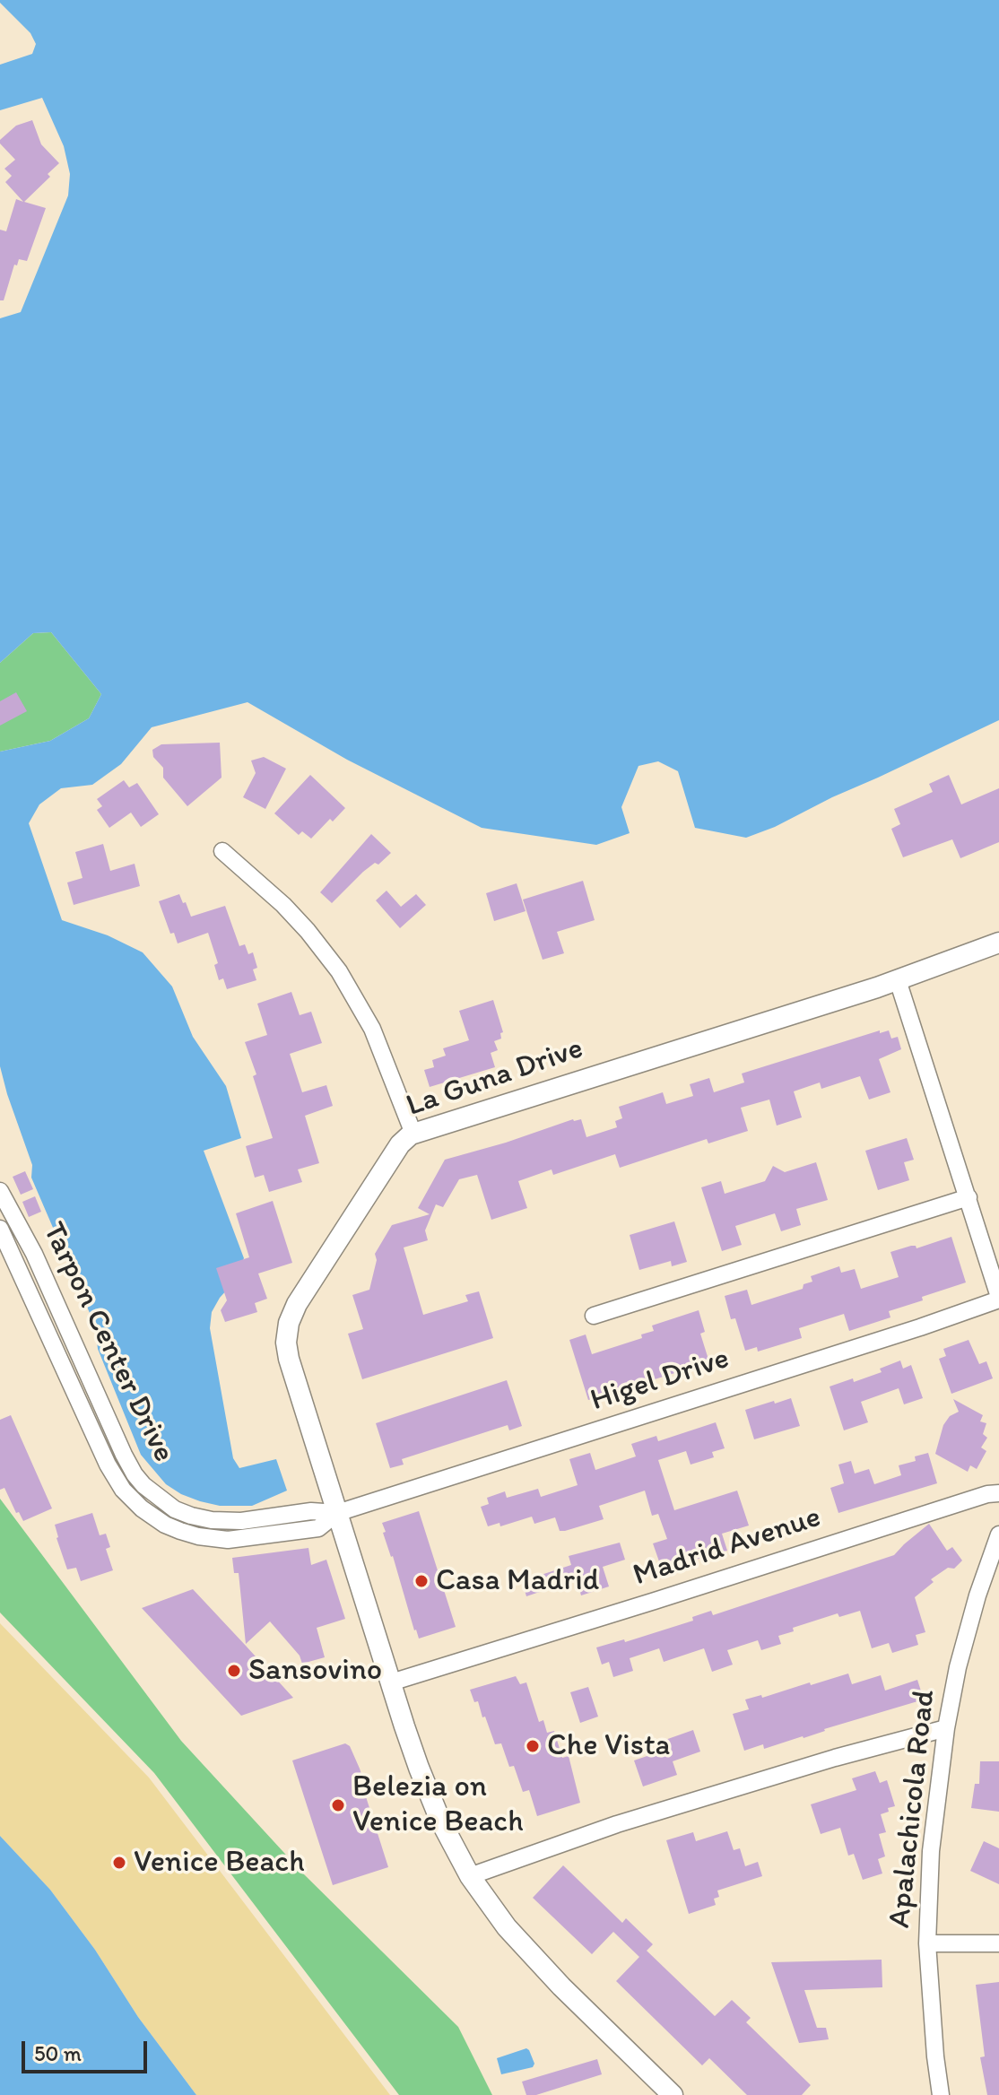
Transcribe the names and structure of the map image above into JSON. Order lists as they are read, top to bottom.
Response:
{
  "streets": {
    "street": [
      "La Guna Drive",
      "Tarpon Center Drive",
      "Higel Drive",
      "Madrid Avenue",
      "Apalachicola Road"
    ]
  },
  "crossings": [
    ["La Guna Drive", "Tarpon Center Drive"],
    ["La Guna Drive", "Higel Drive"],
    ["La Guna Drive", "Madrid Avenue"],
    ["Tarpon Center Drive", "Higel Drive"]
  ],
  "places": [
    "Casa Madrid",
    "Sansovino",
    "Che Vista",
    "Belezia on Venice Beach",
    "Venice Beach"
  ],
  "scale_bar": "50 m"
}
